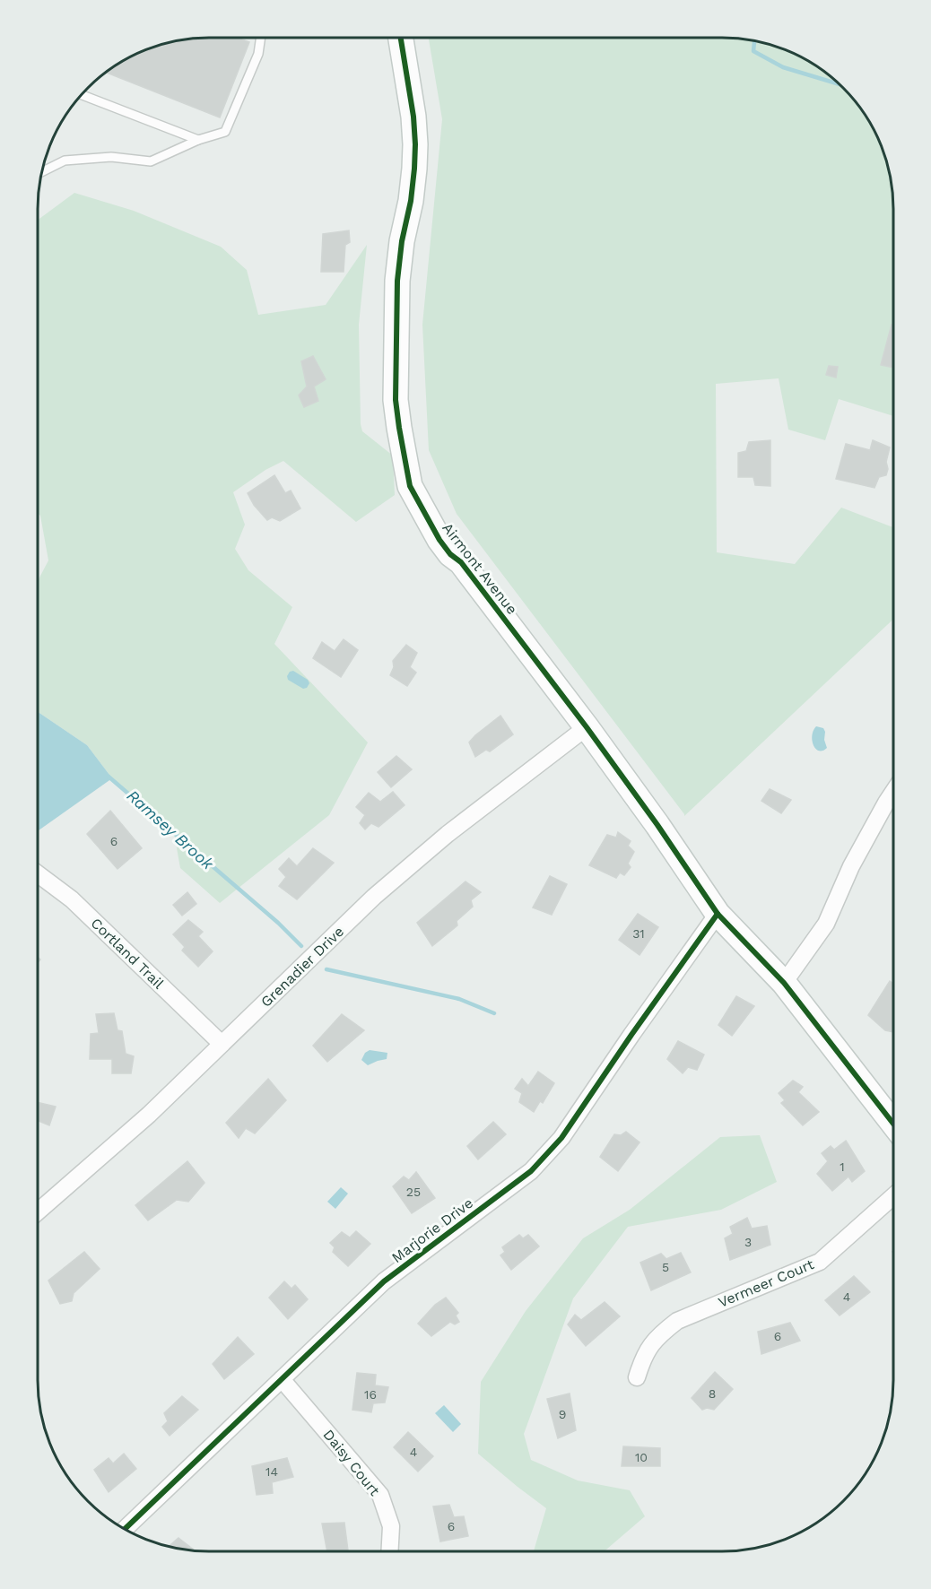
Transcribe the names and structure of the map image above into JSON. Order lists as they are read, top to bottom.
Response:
{
  "streets": {
    "street": [
      "Airmont Avenue",
      "Cortland Trail",
      "Grenadier Drive",
      "Marjorie Drive",
      "Vermeer Court",
      "Daisy Court"
    ]
  },
  "crossings": [
    ["Airmont Avenue", "Grenadier Drive"],
    ["Airmont Avenue", "Marjorie Drive"],
    ["Cortland Trail", "Grenadier Drive"],
    ["Marjorie Drive", "Daisy Court"]
  ],
  "water": ["Ramsey Brook"],
  "house_numbers": [
    "6",
    "31",
    "1",
    "25",
    "3",
    "5",
    "4",
    "6",
    "8",
    "16",
    "9",
    "4",
    "10",
    "14",
    "6"
  ]
}
